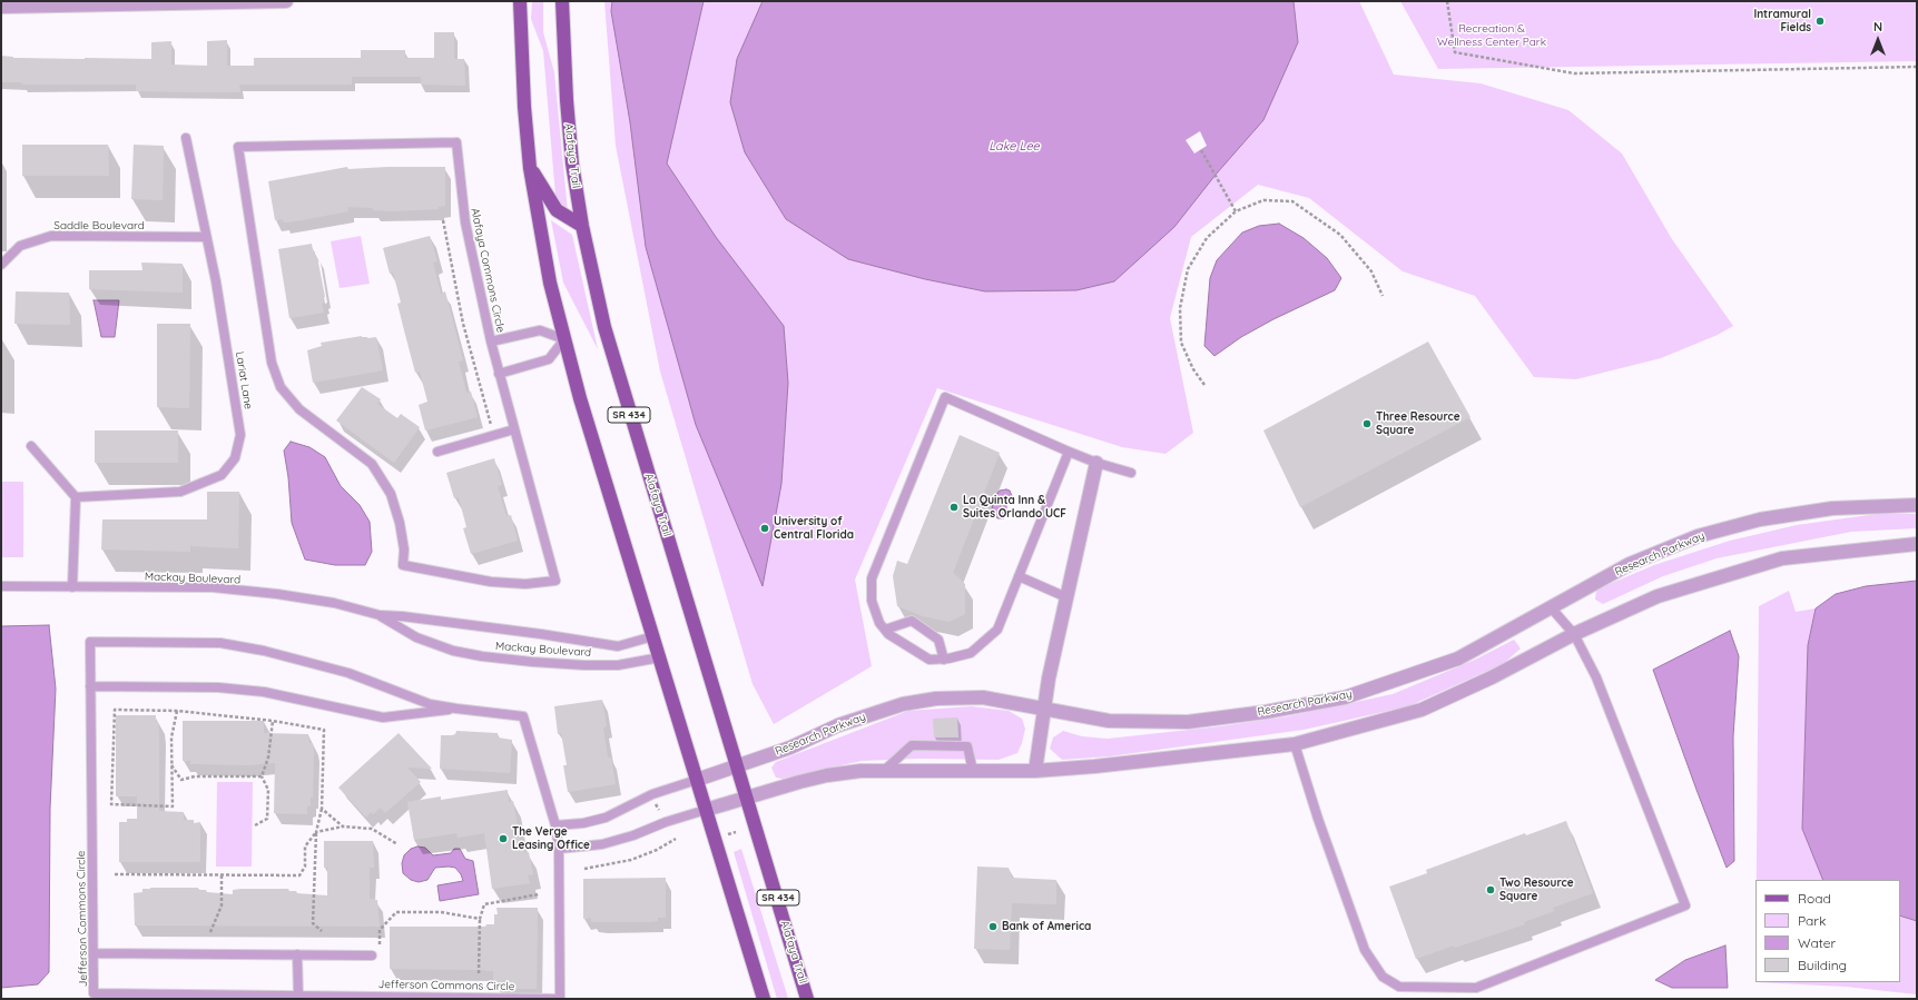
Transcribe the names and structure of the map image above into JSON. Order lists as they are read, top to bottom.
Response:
{
  "streets": {
    "main road": ["Alafaya Trail", "SR 434"],
    "street": ["Research Parkway"],
    "lane": [
      "Saddle Boulevard",
      "Alafaya Commons Circle",
      "Lariat Lane",
      "Mackay Boulevard",
      "Jefferson Commons Circle"
    ]
  },
  "crossings": [
    ["Alafaya Trail", "Research Parkway"],
    ["Saddle Boulevard", "Lariat Lane"]
  ],
  "water": ["Lake Lee"],
  "parks": ["Recreation & Wellness Center Park"],
  "places": [
    "Intramural Fields",
    "Three Resource Square",
    "La Quinta Inn & Suites Orlando UCF",
    "University of Central Florida",
    "The Verge Leasing Office",
    "Two Resource Square",
    "Bank of America"
  ],
  "legend": [
    "Road",
    "Park",
    "Water",
    "Building"
  ],
  "north": "top"
}
